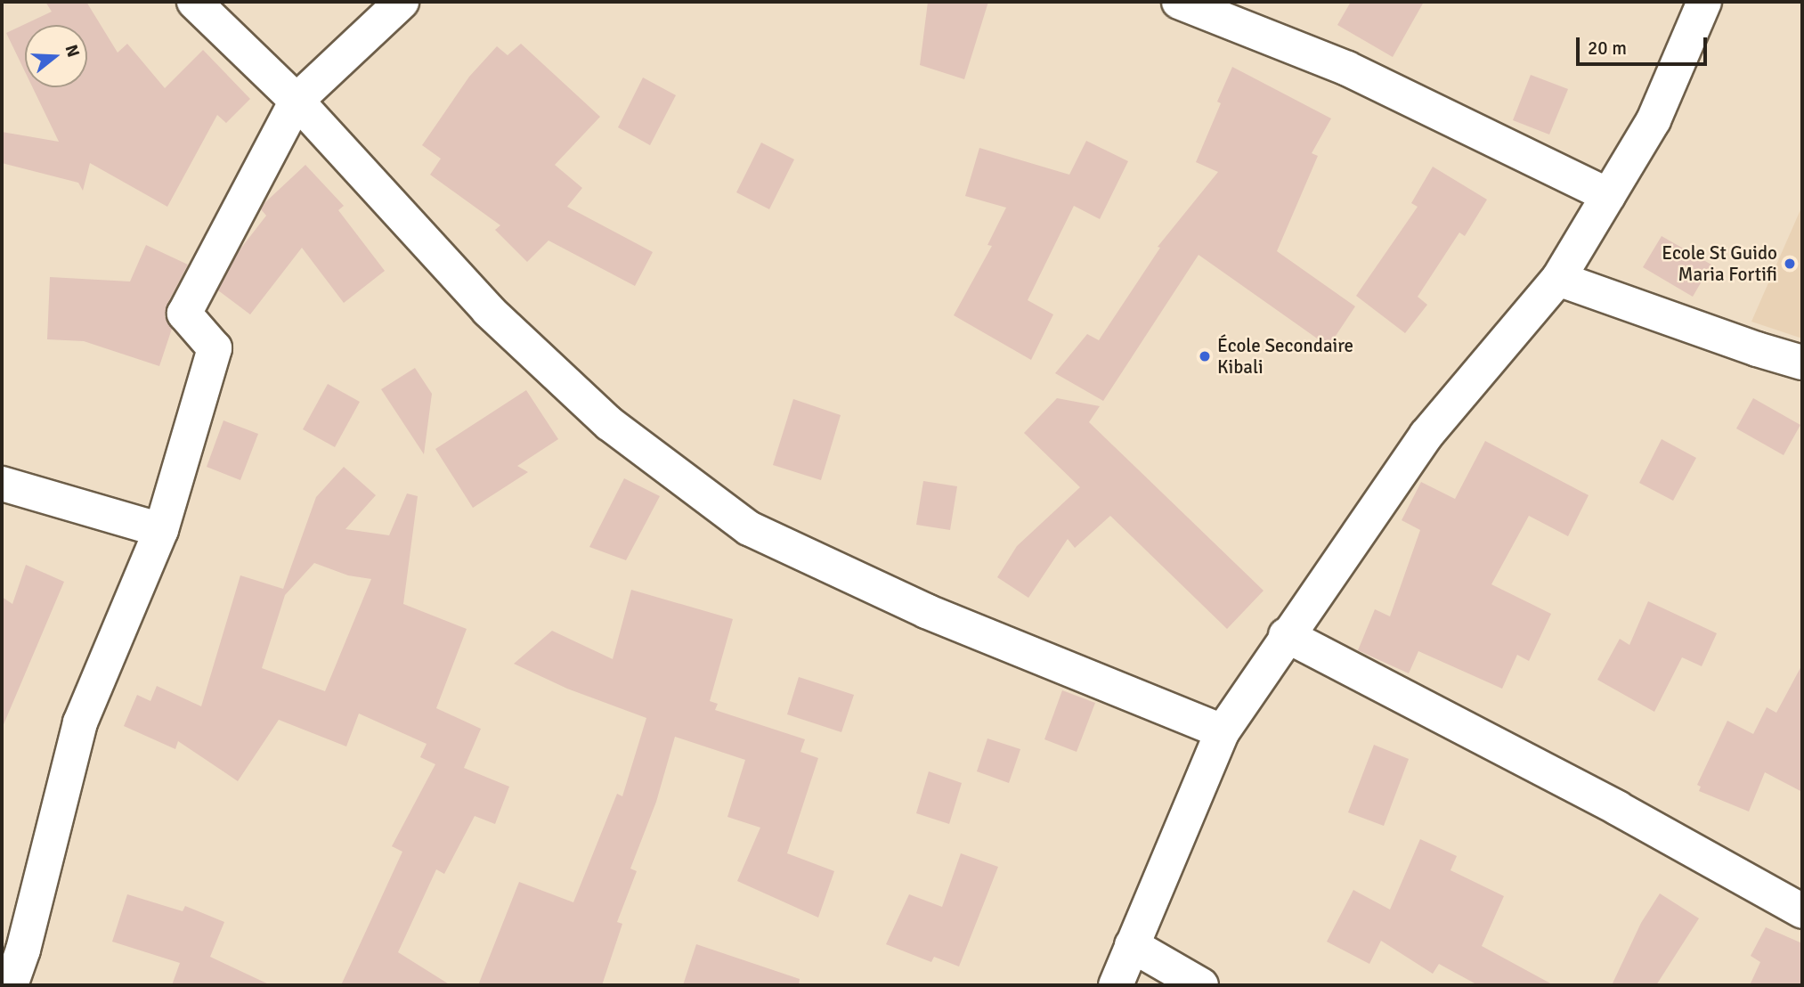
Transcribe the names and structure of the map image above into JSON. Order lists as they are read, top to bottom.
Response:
{
  "places": ["Ecole St Guido Maria Fortifi", "École Secondaire Kibali"],
  "scale_bar": "20 m",
  "north": "right"
}
